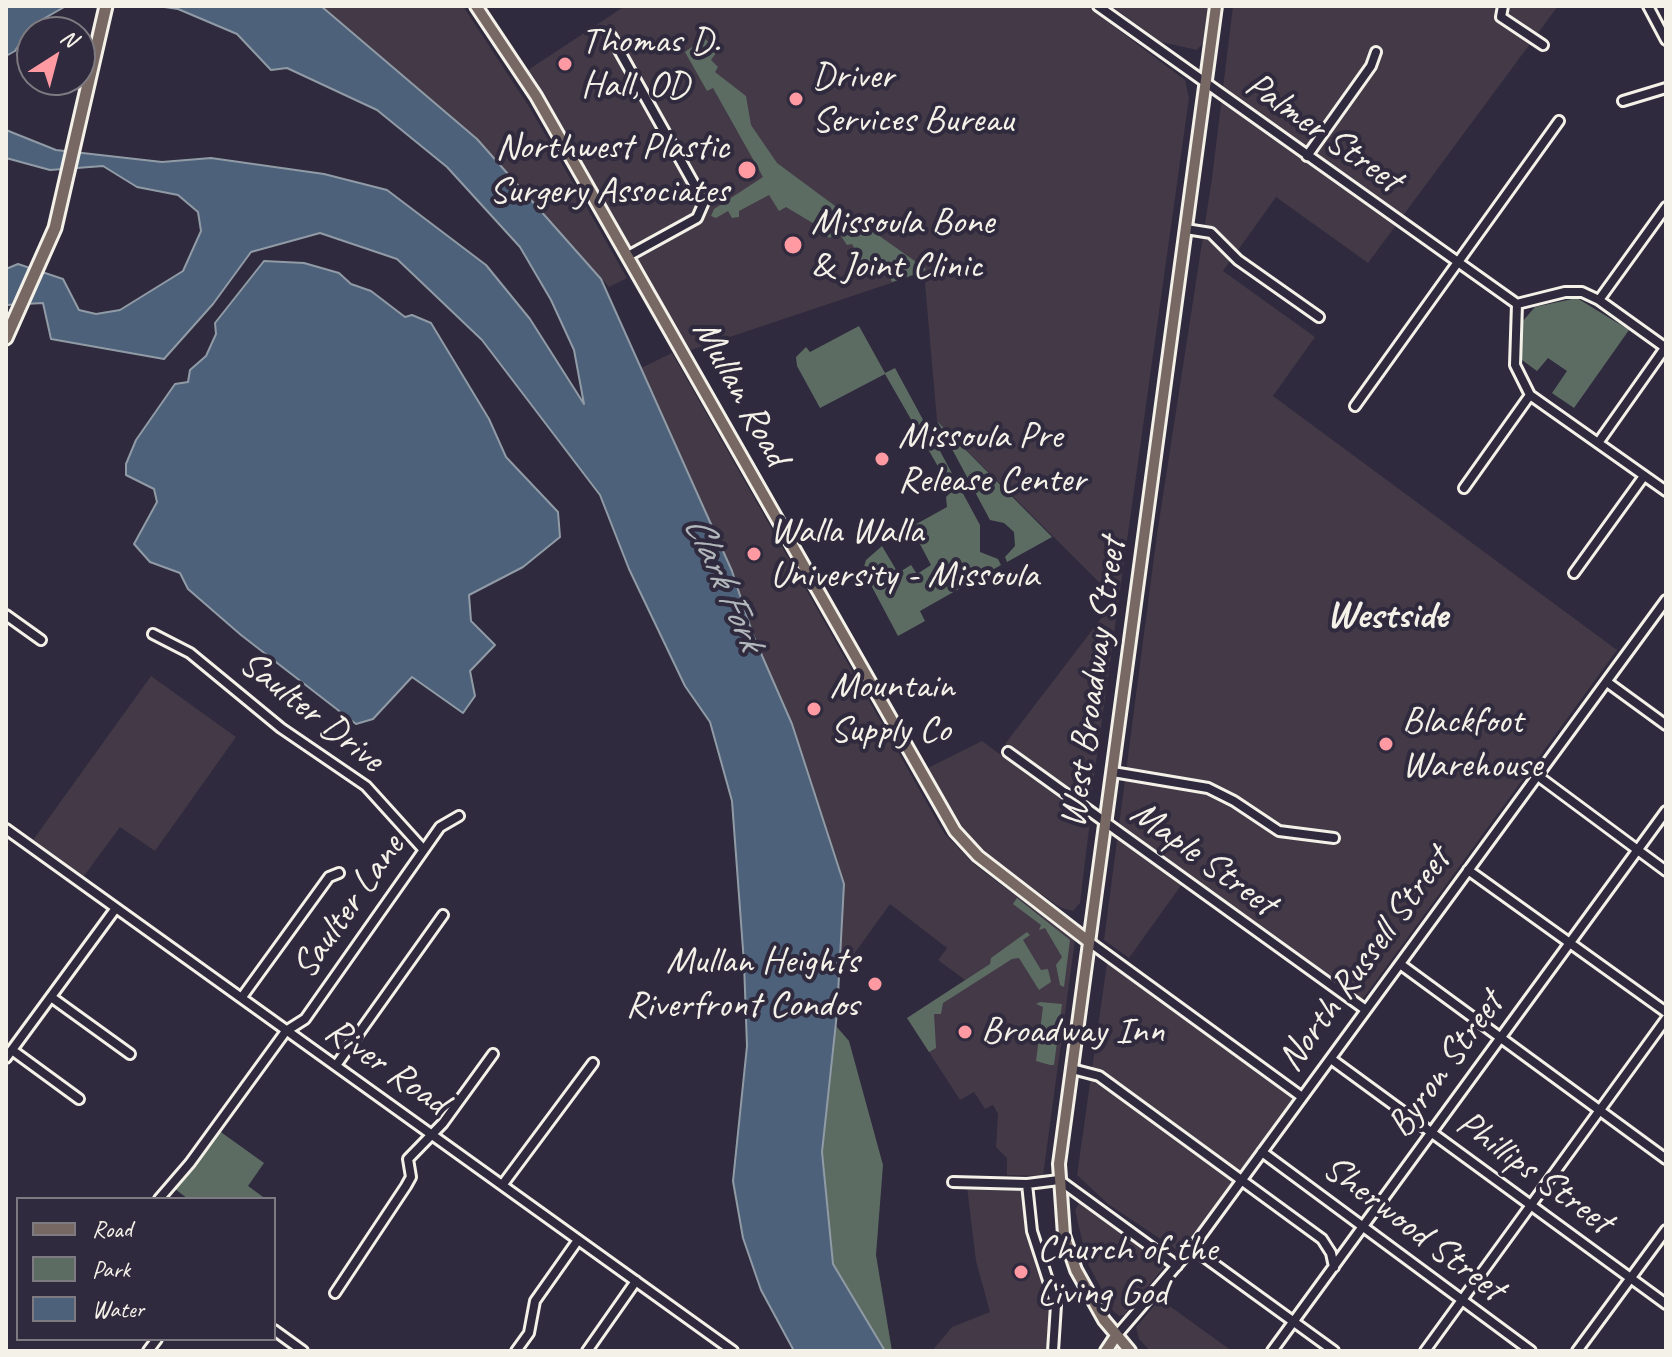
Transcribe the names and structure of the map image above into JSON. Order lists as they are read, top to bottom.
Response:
{
  "streets": {
    "main road": ["Mullan Road", "West Broadway Street", "North Russell Street"],
    "street": [
      "Palmer Street",
      "Saulter Drive",
      "Maple Street",
      "Saulter Lane",
      "Byron Street",
      "River Road",
      "Phillips Street",
      "Sherwood Street"
    ]
  },
  "crossings": [
    ["Palmer Street", "West Broadway Street"],
    ["Mullan Road", "West Broadway Street"],
    ["West Broadway Street", "Maple Street"],
    ["West Broadway Street", "North Russell Street"],
    ["Saulter Drive", "Saulter Lane"],
    ["Maple Street", "North Russell Street"],
    ["Saulter Lane", "River Road"],
    ["North Russell Street", "Phillips Street"],
    ["North Russell Street", "Sherwood Street"],
    ["Byron Street", "Phillips Street"],
    ["Byron Street", "Sherwood Street"]
  ],
  "districts": ["Westside"],
  "water": ["Clark Fork"],
  "places": [
    "Thomas D. Hall, OD",
    "Driver Services Bureau",
    "Northwest Plastic Surgery Associates",
    "Missoula Bone & Joint Clinic",
    "Missoula Pre Release Center",
    "Walla Walla University - Missoula",
    "Mountain Supply Co",
    "Blackfoot Warehouse",
    "Mullan Heights Riverfront Condos",
    "Broadway Inn",
    "Church of the Living God"
  ],
  "legend": ["Road", "Park", "Water"],
  "north": "top right"
}
